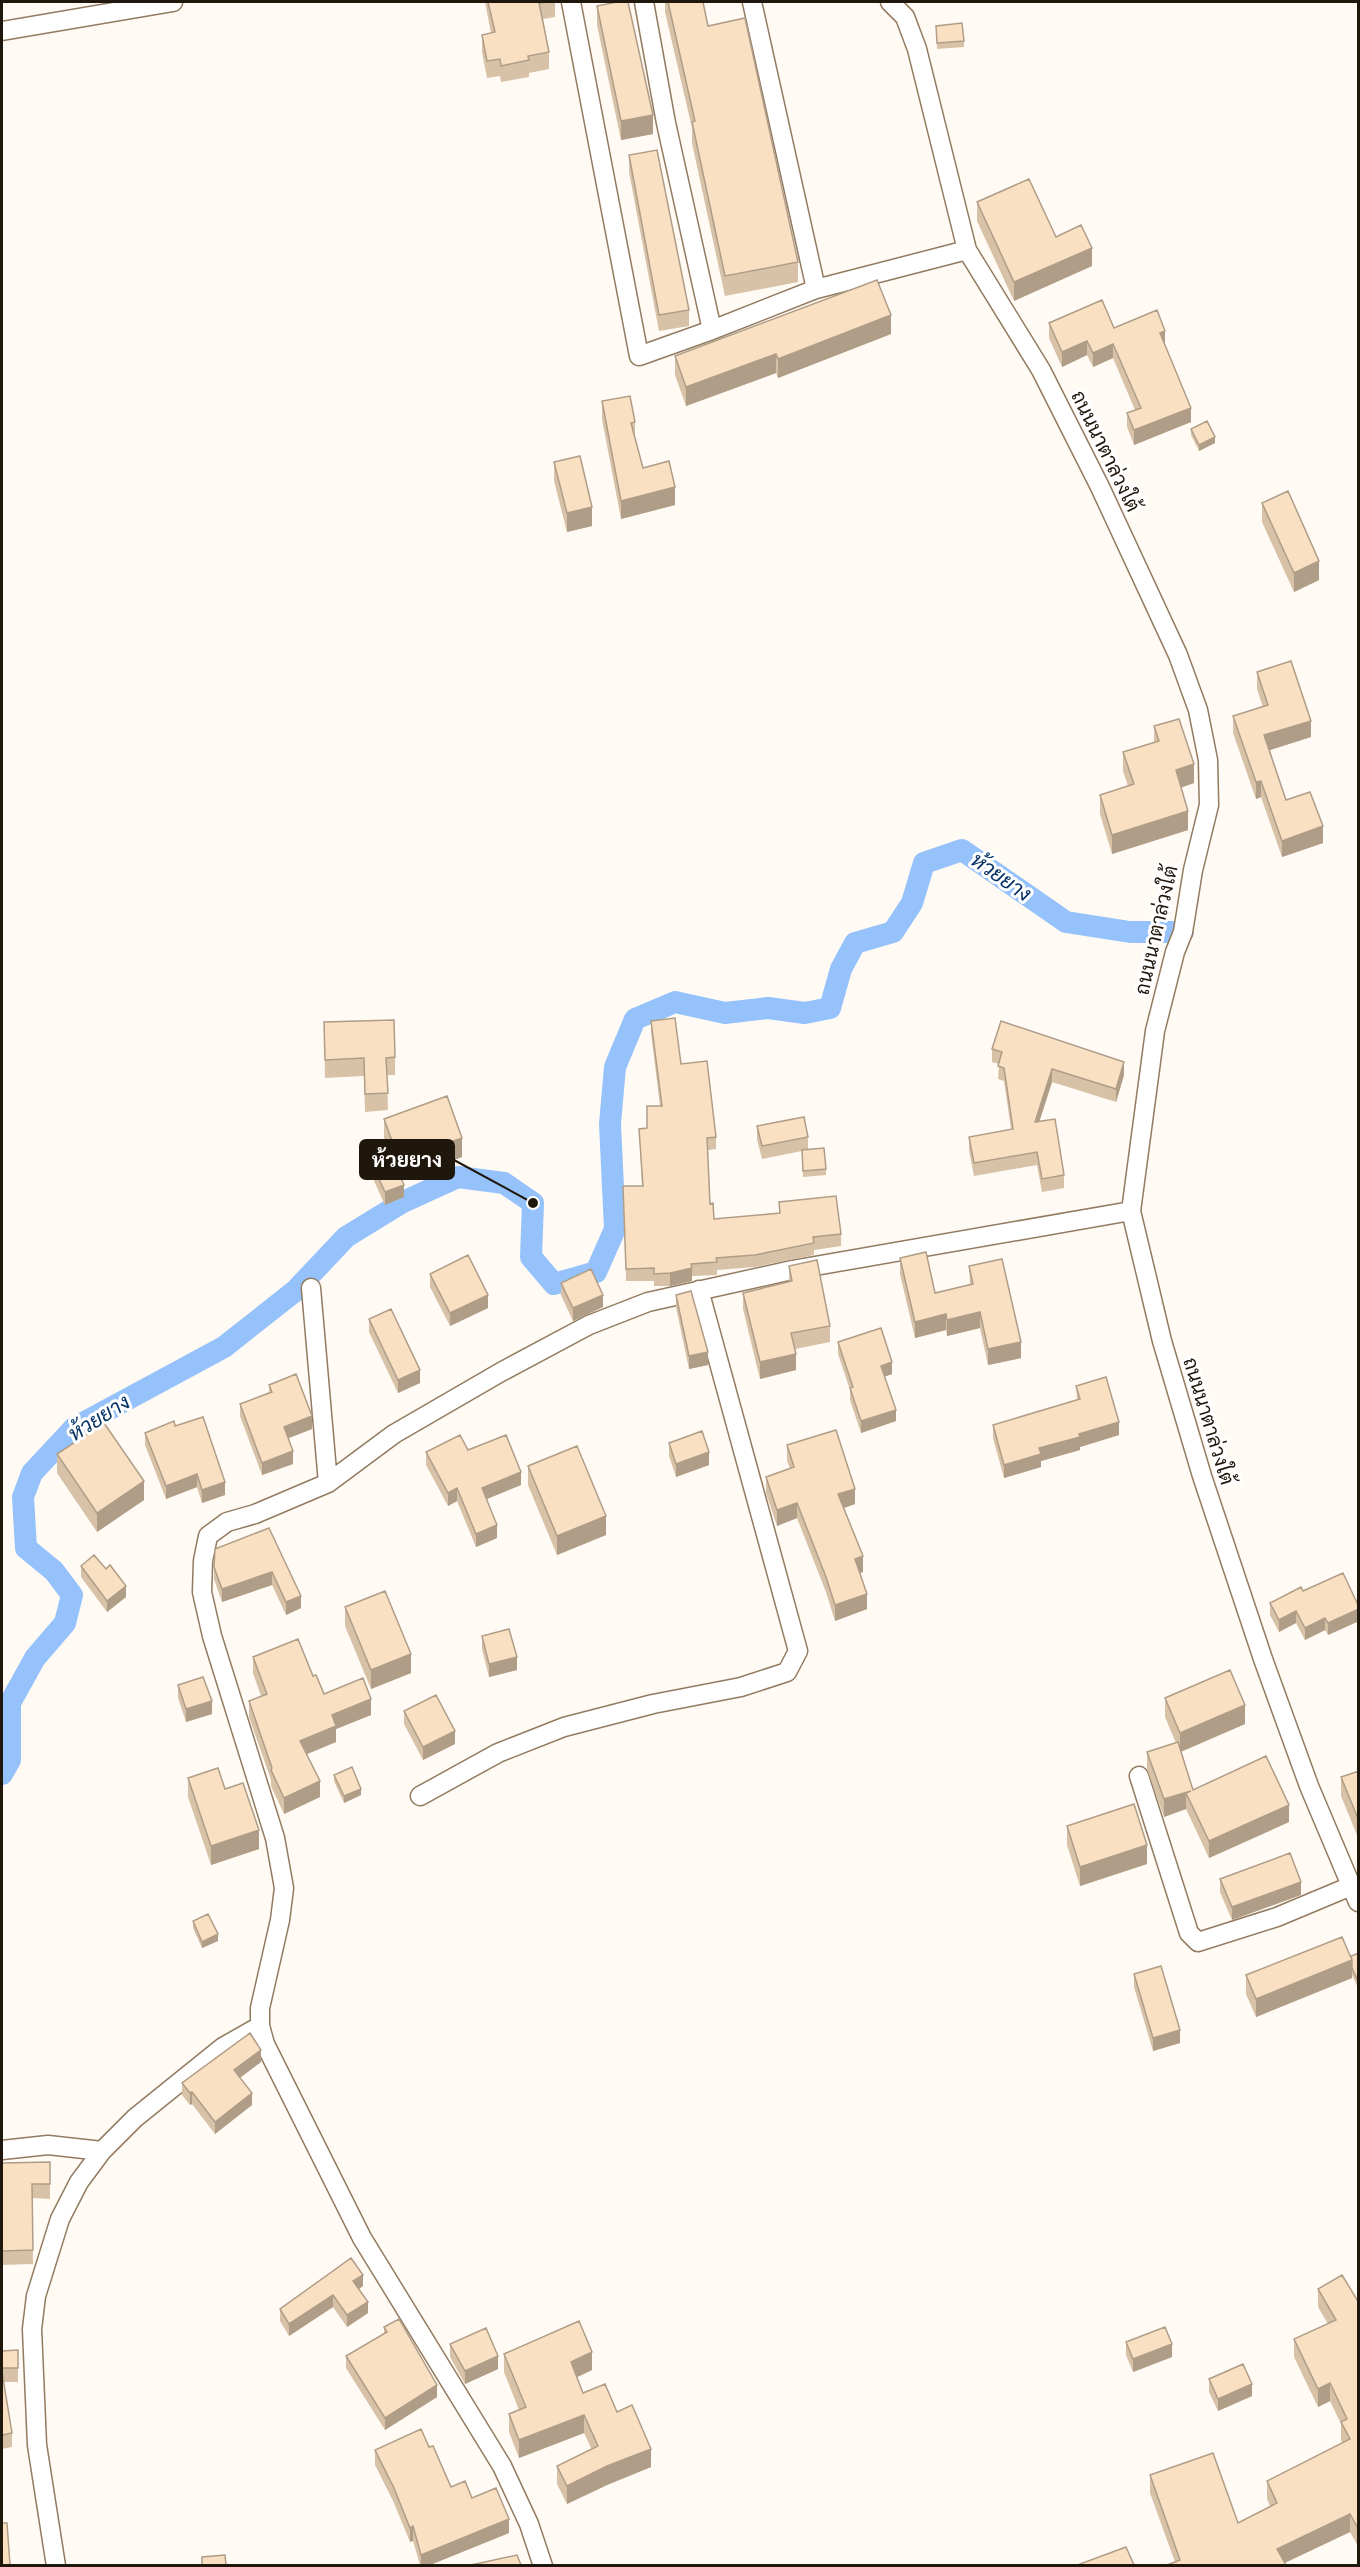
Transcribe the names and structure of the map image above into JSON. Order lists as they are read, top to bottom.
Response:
{
  "streets": {
    "street": ["ถนนนาตาล่วงใต้"]
  },
  "water": ["ห้วยยาง"],
  "places": ["ห้วยยาง"]
}
